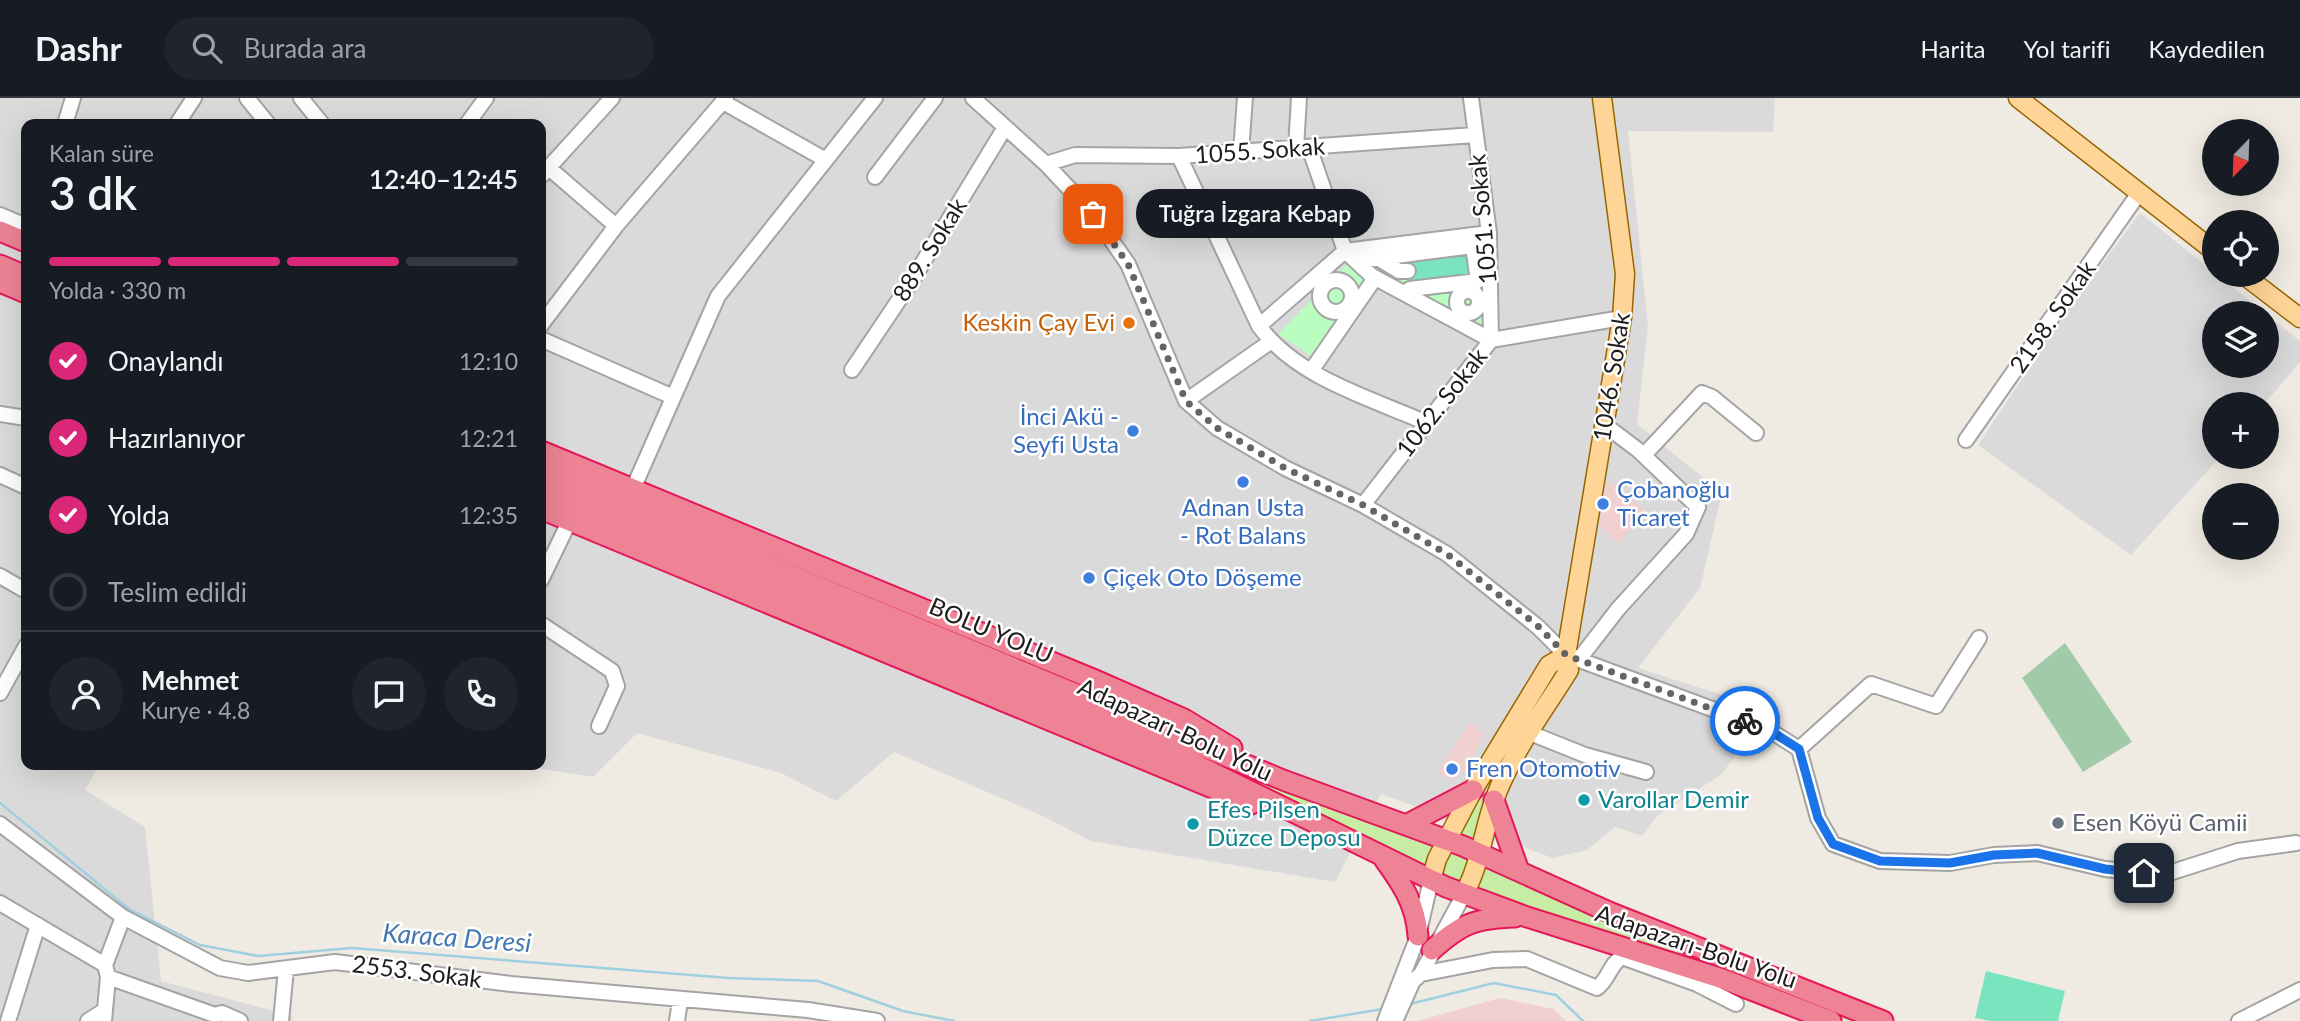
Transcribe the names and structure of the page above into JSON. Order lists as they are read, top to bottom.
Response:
{
  "streets": {
    "highway": ["BOLU YOLU", "Adapazarı-Bolu Yolu"],
    "main road": ["1046. Sokak"],
    "street": [
      "1055. Sokak",
      "1051. Sokak",
      "889. Sokak",
      "2158. Sokak",
      "1062. Sokak",
      "2553. Sokak"
    ]
  },
  "crossings": [
    ["1055. Sokak", "1051. Sokak"],
    ["1051. Sokak", "1062. Sokak"],
    ["1046. Sokak", "1062. Sokak"],
    ["1046. Sokak", "BOLU YOLU"]
  ],
  "water": ["Karaca Deresi"],
  "places": [
    "Tuğra İzgara Kebap",
    "Keskin Çay Evi",
    "İnci Akü - Seyfi Usta",
    "Adnan Usta - Rot Balans",
    "Çobanoğlu Ticaret",
    "Çiçek Oto Döşeme",
    "Fren Otomotiv",
    "Varollar Demir",
    "Esen Köyü Camii",
    "Efes Pilsen Düzce Deposu"
  ],
  "north": "bottom left",
  "page": {
    "header": "Dashr",
    "search": "Burada ara",
    "nav": ["Harita", "Yol tarifi", "Kaydedilen"],
    "map_buttons": ["+", "−"],
    "heading": ["3 dk", "Kalan süre", "12:40–12:45"],
    "panel": ["Mehmet", "Kurye · 4.8"],
    "bubble": "Tuğra İzgara Kebap",
    "bar": "Yolda · 330 m",
    "list": [
      ["Onaylandı", "12:10"],
      ["Hazırlanıyor", "12:21"],
      ["Yolda", "12:35"],
      "Teslim edildi"
    ]
  }
}
